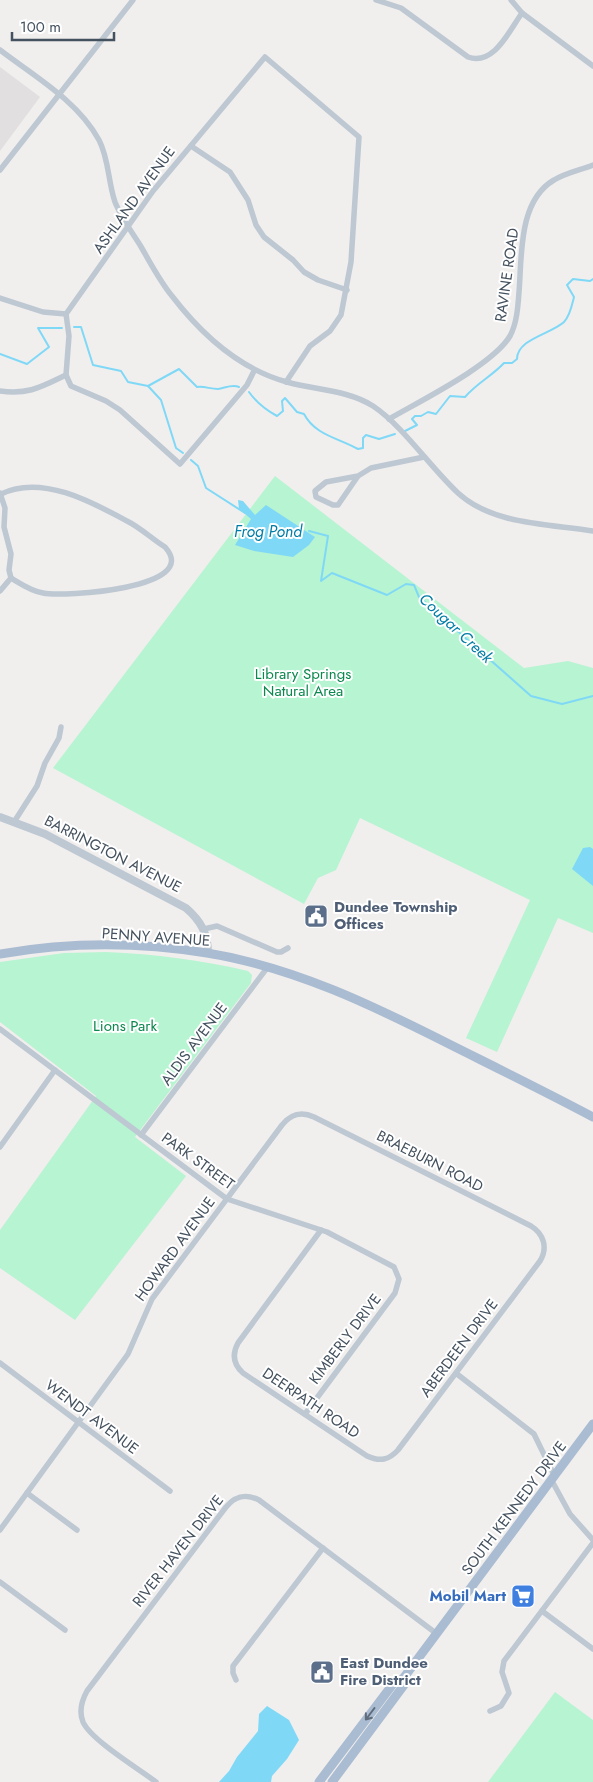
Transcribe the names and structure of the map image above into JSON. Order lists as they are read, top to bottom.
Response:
{
  "streets": {
    "main road": ["PENNY AVENUE", "SOUTH KENNEDY DRIVE"],
    "street": [
      "ASHLAND AVENUE",
      "RAVINE ROAD",
      "BARRINGTON AVENUE",
      "ALDIS AVENUE",
      "PARK STREET",
      "BRAEBURN ROAD",
      "HOWARD AVENUE",
      "KIMBERLY DRIVE",
      "ABERDEEN DRIVE",
      "DEERPATH ROAD",
      "WENDT AVENUE",
      "RIVER HAVEN DRIVE"
    ]
  },
  "crossings": [
    ["PENNY AVENUE", "ALDIS AVENUE"],
    ["ALDIS AVENUE", "PARK STREET"],
    ["PARK STREET", "HOWARD AVENUE"],
    ["PARK STREET", "KIMBERLY DRIVE"],
    ["PARK STREET", "DEERPATH ROAD"],
    ["BRAEBURN ROAD", "HOWARD AVENUE"],
    ["BRAEBURN ROAD", "ABERDEEN DRIVE"],
    ["HOWARD AVENUE", "WENDT AVENUE"],
    ["KIMBERLY DRIVE", "DEERPATH ROAD"],
    ["ABERDEEN DRIVE", "DEERPATH ROAD"],
    ["SOUTH KENNEDY DRIVE", "RIVER HAVEN DRIVE"]
  ],
  "water": ["Frog Pond", "Cougar Creek"],
  "parks": ["Library Springs Natural Area", "Lions Park"],
  "places": {
    "public building": ["Dundee Township Offices", "East Dundee Fire District"],
    "supermarket": ["Mobil Mart"]
  },
  "scale_bar": "100 m"
}
